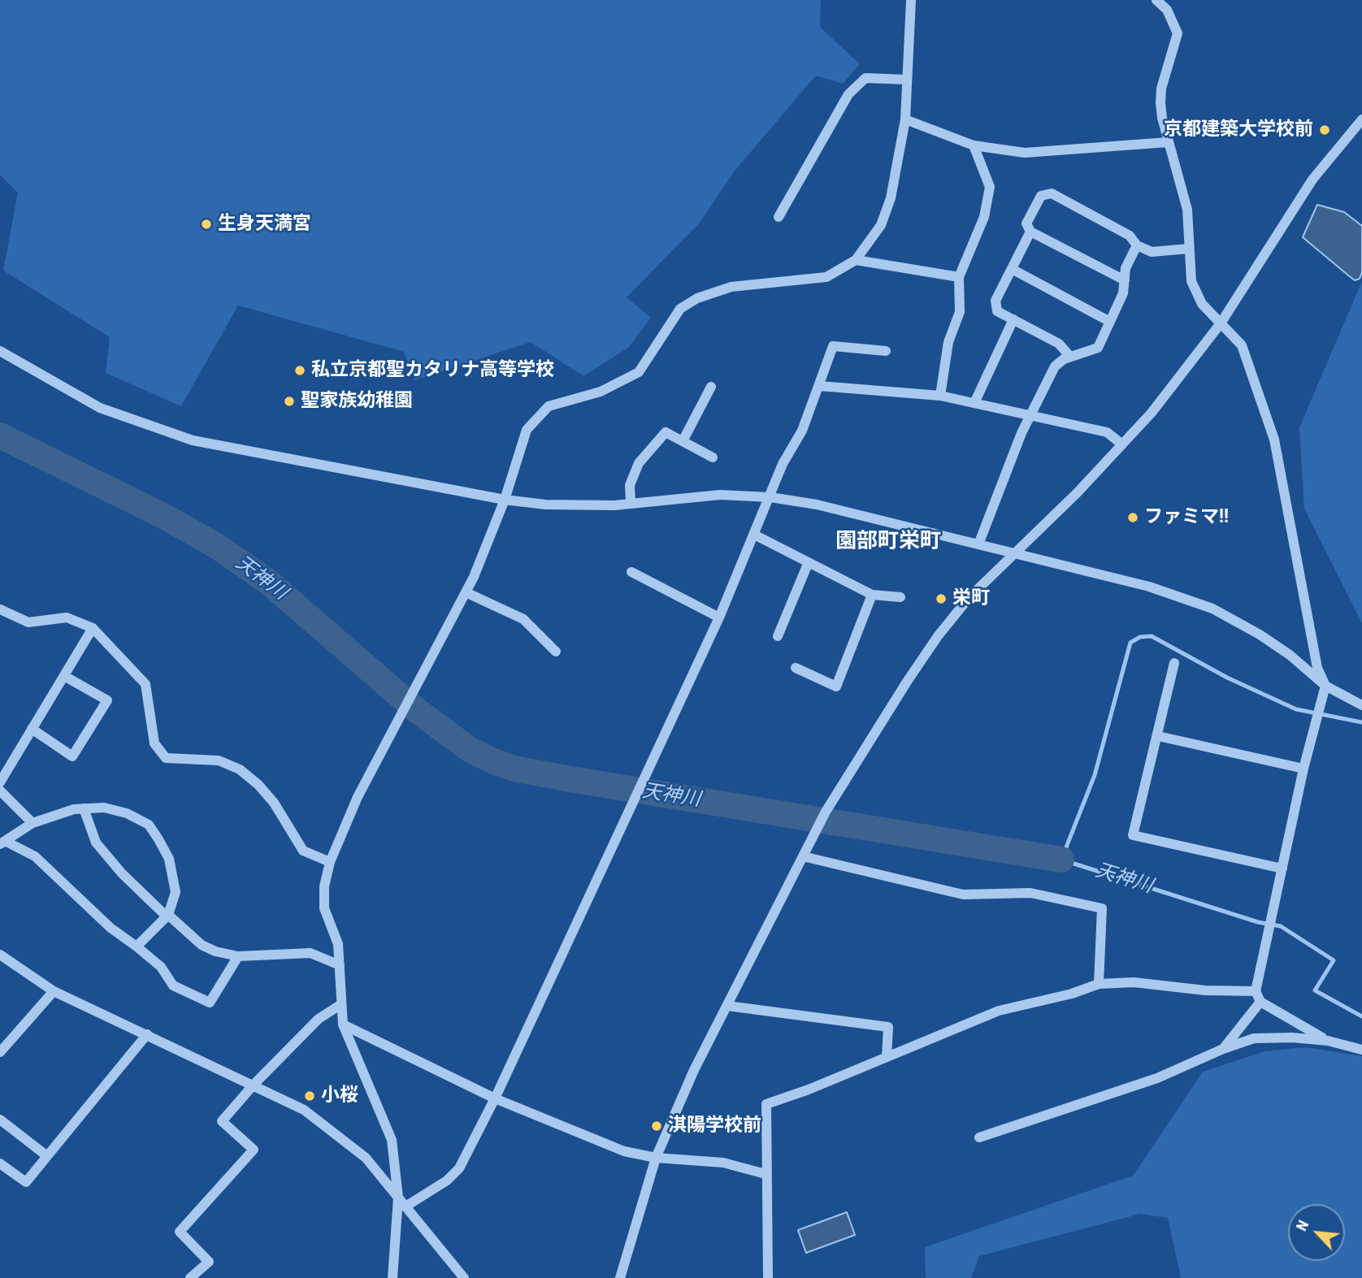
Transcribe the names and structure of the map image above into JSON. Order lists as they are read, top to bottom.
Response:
{
  "districts": ["園部町栄町"],
  "water": ["天神川"],
  "places": [
    "京都建築大学校前",
    "生身天満宮",
    "私立京都聖カタリナ高等学校",
    "聖家族幼稚園",
    "ファミマ!!",
    "栄町",
    "小桜",
    "淇陽学校前"
  ],
  "north": "top left"
}
